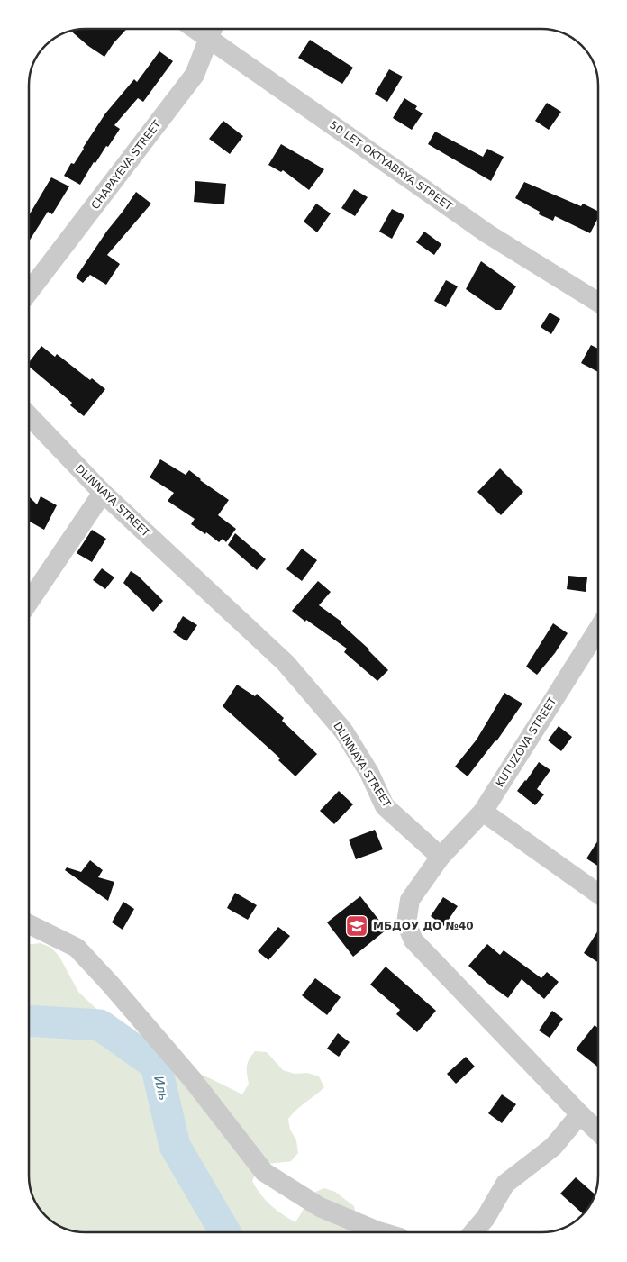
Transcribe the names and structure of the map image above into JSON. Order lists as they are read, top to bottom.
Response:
{
  "streets": {
    "street": [
      "CHAPAYEVA STREET",
      "50 LET OKTYABRYA STREET",
      "DLINNAYA STREET",
      "KUTUZOVA STREET"
    ]
  },
  "crossings": [
    ["CHAPAYEVA STREET", "50 LET OKTYABRYA STREET"],
    ["DLINNAYA STREET", "KUTUZOVA STREET"]
  ],
  "water": ["Иль"],
  "places": {
    "school or university": ["МБДОУ ДО №40"]
  }
}
